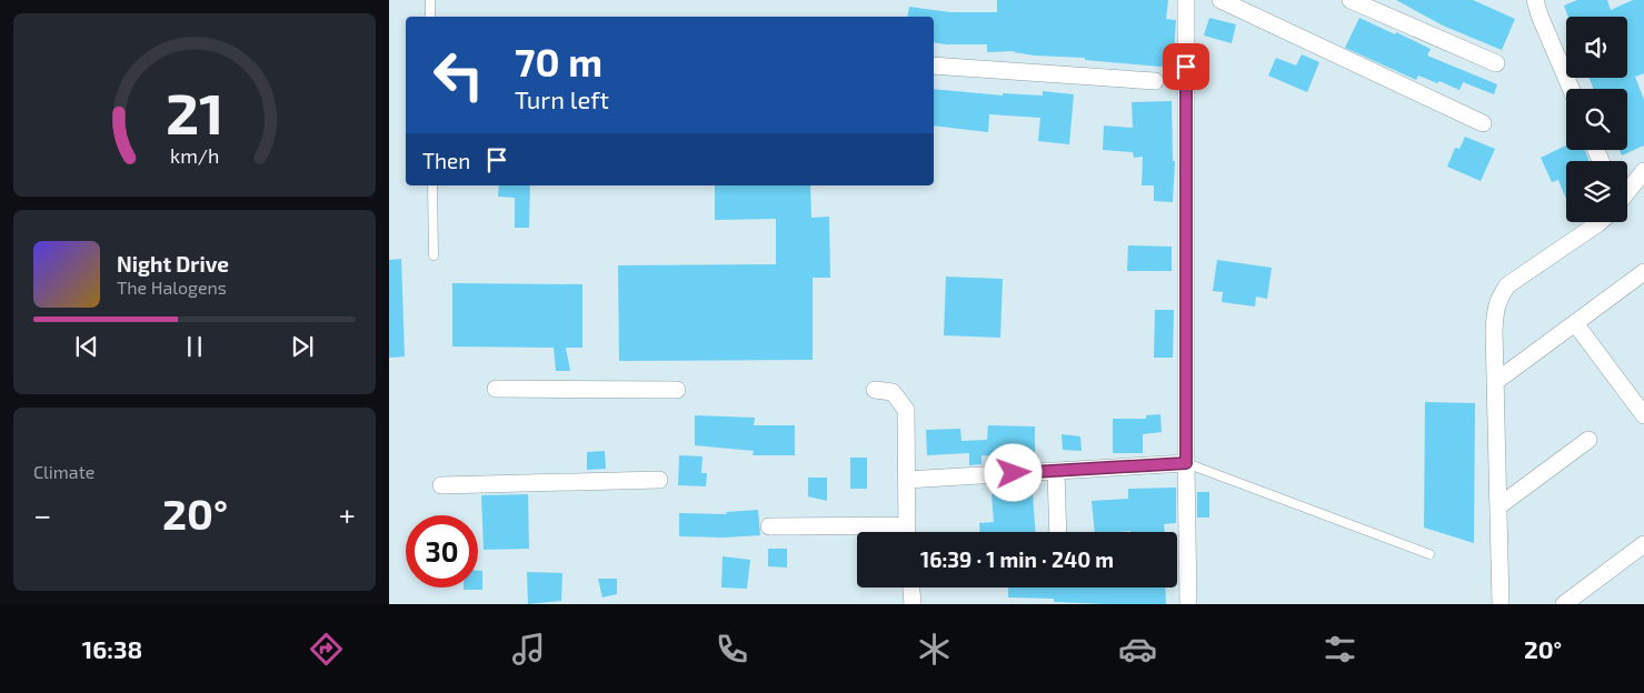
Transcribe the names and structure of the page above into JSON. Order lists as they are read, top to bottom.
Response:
{
  "page": {
    "turn": ["70 m", "Turn left"],
    "then": "Then",
    "song": ["Night Drive", "The Halogens"],
    "tile": "Climate",
    "heat": ["−", "20°", "+"],
    "limit": "30",
    "trip": "16:39 · 1 min · 240 m",
    "tabs": ["16:38", "20°"],
    "gauge": ["21", "km/h"]
  }
}
